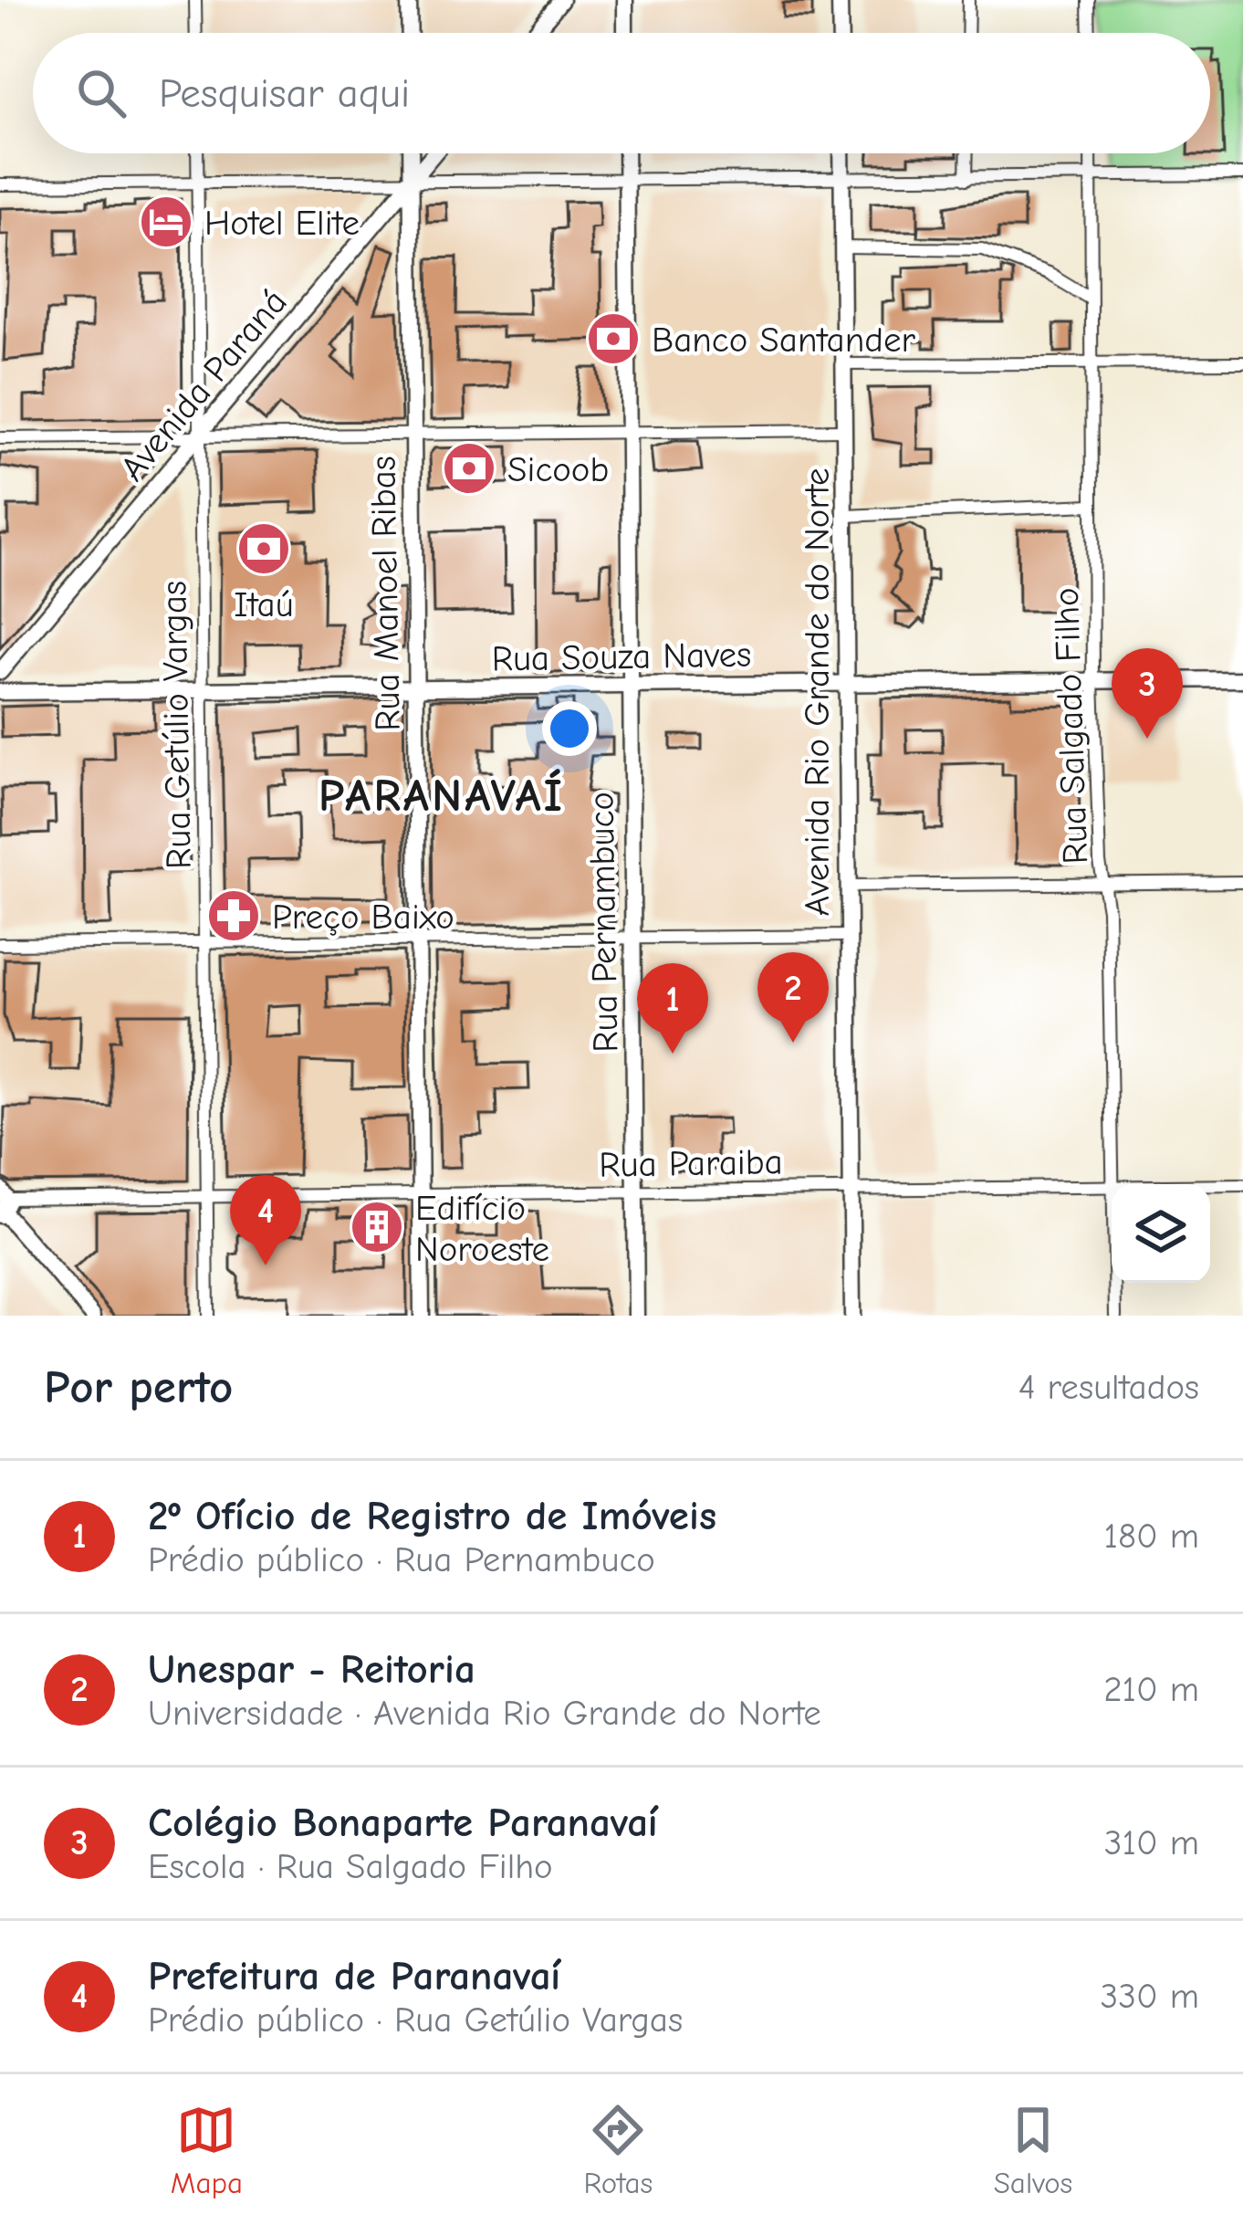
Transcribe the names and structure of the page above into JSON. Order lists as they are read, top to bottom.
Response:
{
  "streets": {
    "street": [
      "Avenida Paraná",
      "Rua Manoel Ribas",
      "Rua Souza Naves",
      "Avenida Rio Grande do Norte",
      "Rua Getúlio Vargas",
      "Rua Salgado Filho",
      "Rua Pernambuco",
      "Rua Paraiba"
    ]
  },
  "crossings": [
    ["Avenida Paraná", "Rua Manoel Ribas"],
    ["Avenida Paraná", "Rua Getúlio Vargas"],
    ["Rua Manoel Ribas", "Rua Souza Naves"],
    ["Rua Manoel Ribas", "Rua Paraiba"],
    ["Rua Souza Naves", "Avenida Rio Grande do Norte"],
    ["Rua Souza Naves", "Rua Getúlio Vargas"],
    ["Rua Souza Naves", "Rua Salgado Filho"],
    ["Rua Souza Naves", "Rua Pernambuco"],
    ["Avenida Rio Grande do Norte", "Rua Paraiba"],
    ["Rua Getúlio Vargas", "Rua Paraiba"],
    ["Rua Pernambuco", "Rua Paraiba"]
  ],
  "districts": ["PARANAVAÍ"],
  "places": {
    "hotel": ["Hotel Elite"],
    "bank": ["Banco Santander", "Sicoob", "Itaú"],
    "pharmacy": ["Preço Baixo"],
    "building": ["Edifício Noroeste"]
  },
  "page": {
    "search": "Pesquisar aqui",
    "pins": [
      "3",
      "2",
      "1",
      "4"
    ],
    "heading": ["Por perto", "4 resultados"],
    "list": [
      {
        "mark": "1",
        "name": "2º Ofício de Registro de Imóveis",
        "note": "Prédio público · Rua Pernambuco",
        "value": "180 m"
      },
      {
        "mark": "2",
        "name": "Unespar - Reitoria",
        "note": "Universidade · Avenida Rio Grande do Norte",
        "value": "210 m"
      },
      {
        "mark": "3",
        "name": "Colégio Bonaparte Paranavaí",
        "note": "Escola · Rua Salgado Filho",
        "value": "310 m"
      },
      {
        "mark": "4",
        "name": "Prefeitura de Paranavaí",
        "note": "Prédio público · Rua Getúlio Vargas",
        "value": "330 m"
      }
    ],
    "nav": ["Mapa", "Rotas", "Salvos"]
  }
}
